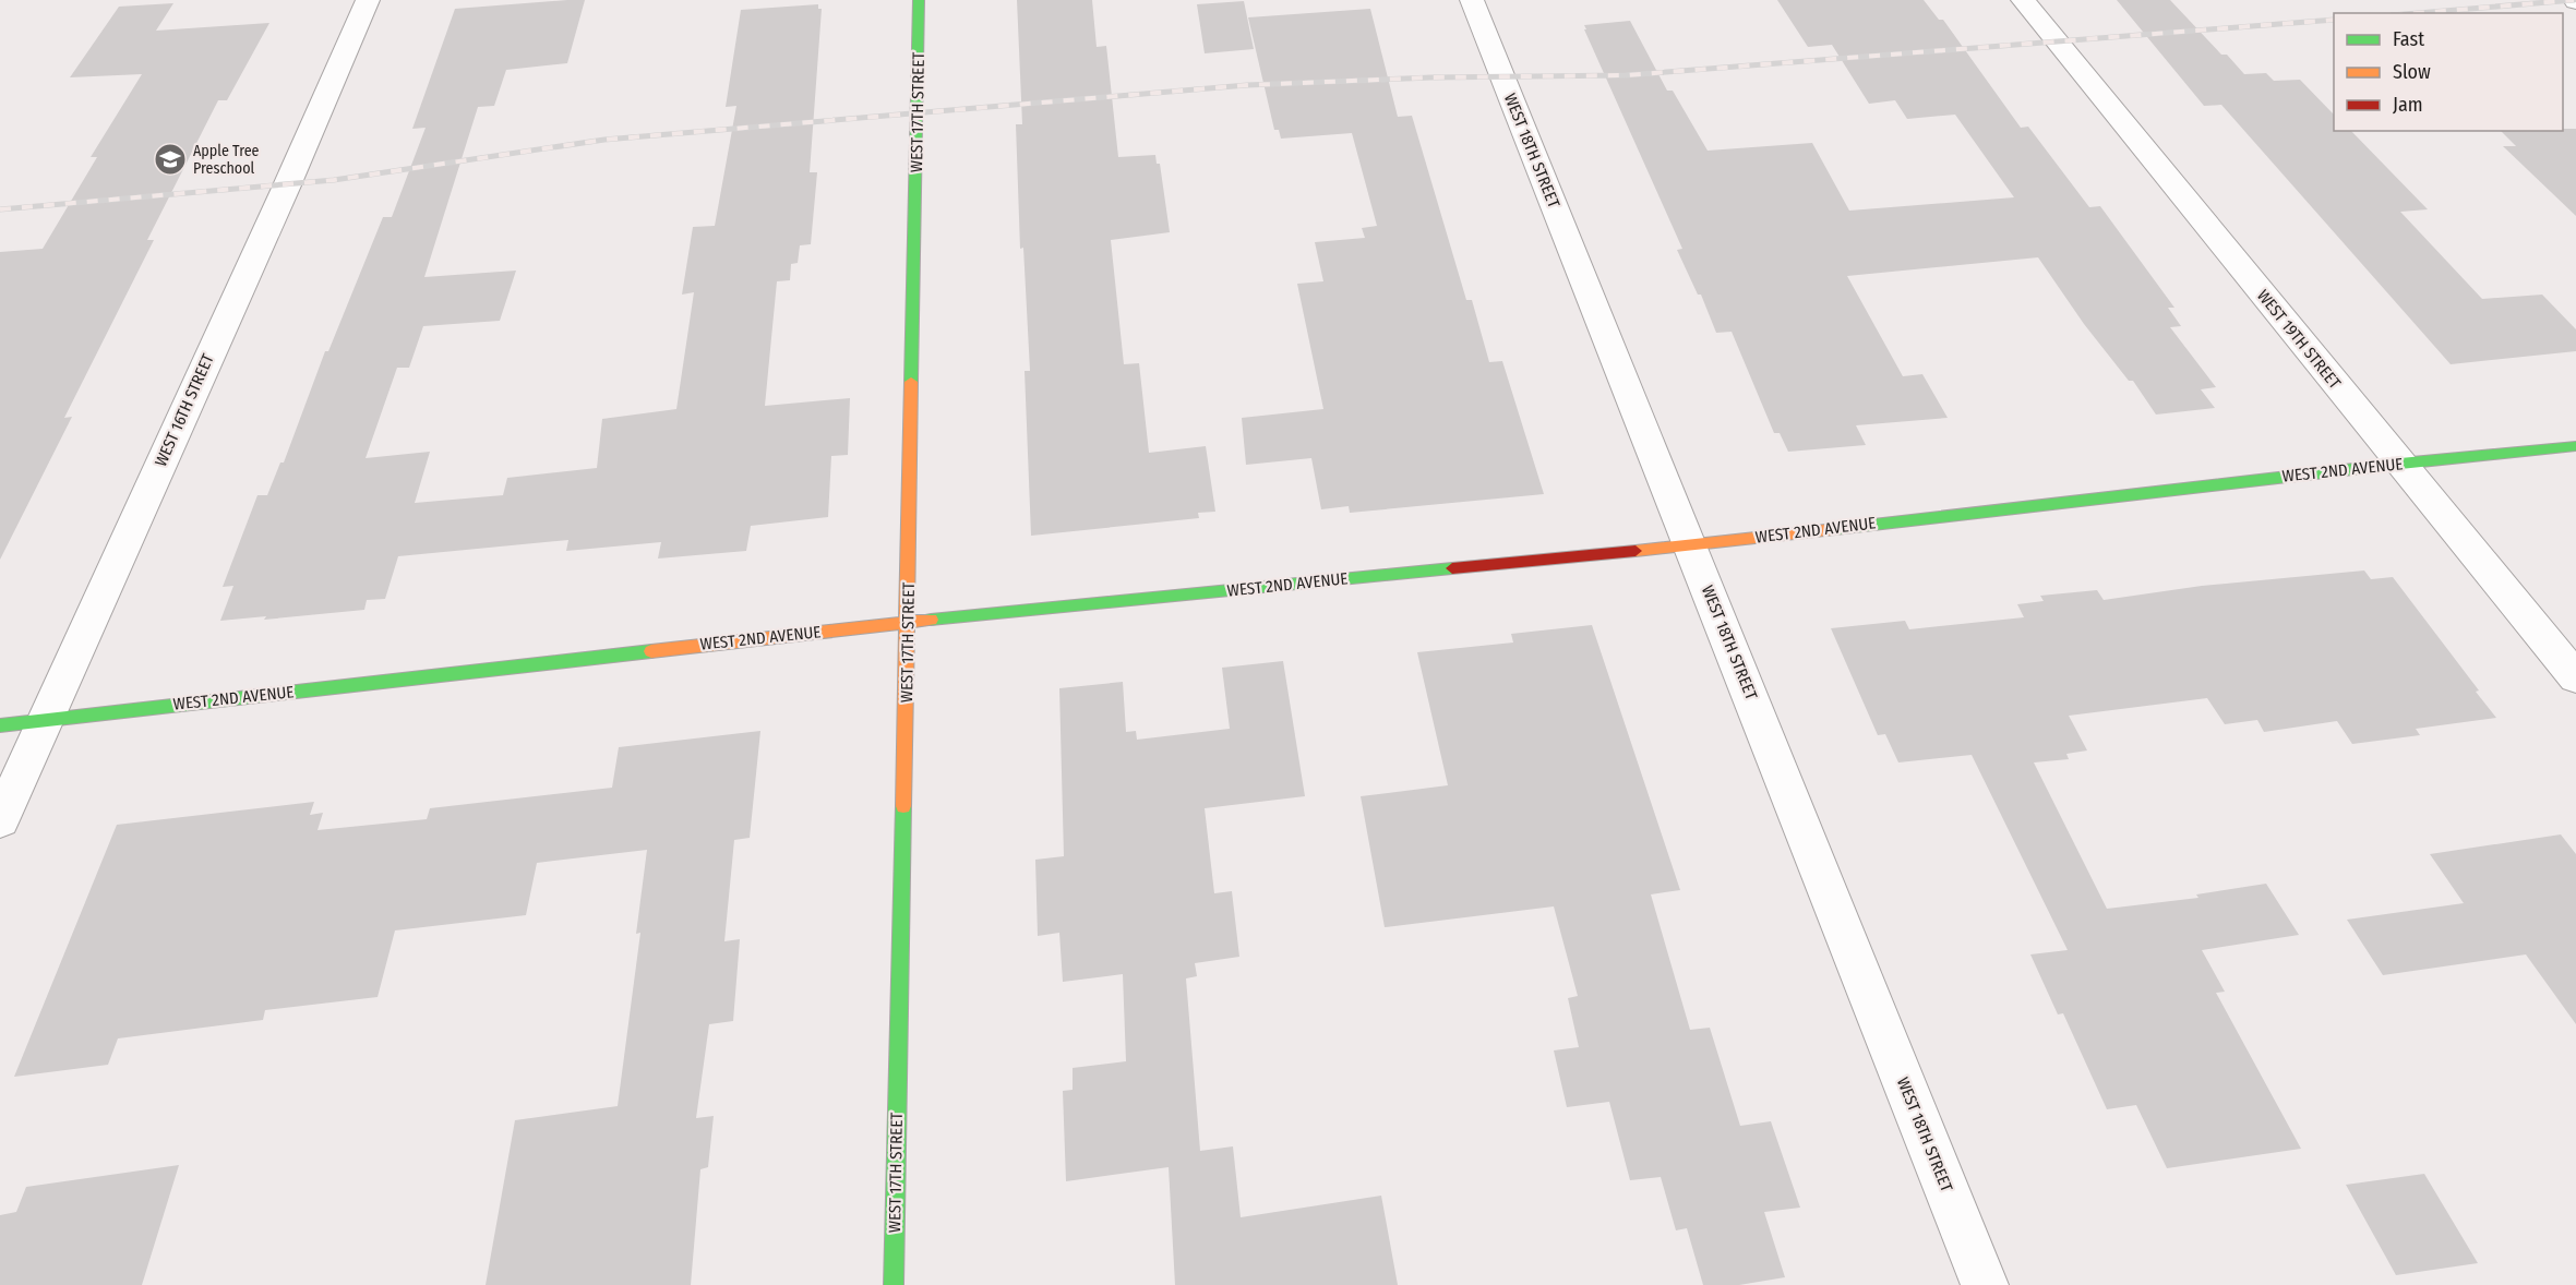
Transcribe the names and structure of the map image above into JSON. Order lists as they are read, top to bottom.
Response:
{
  "streets": {
    "street": [
      "WEST 17TH STREET",
      "WEST 18TH STREET",
      "WEST 19TH STREET",
      "WEST 16TH STREET",
      "WEST 2ND AVENUE"
    ]
  },
  "crossings": [
    ["WEST 17TH STREET", "WEST 2ND AVENUE"],
    ["WEST 18TH STREET", "WEST 2ND AVENUE"],
    ["WEST 19TH STREET", "WEST 2ND AVENUE"],
    ["WEST 16TH STREET", "WEST 2ND AVENUE"]
  ],
  "places": {
    "school or university": ["Apple Tree Preschool"]
  },
  "legend": ["Fast", "Slow", "Jam"]
}
